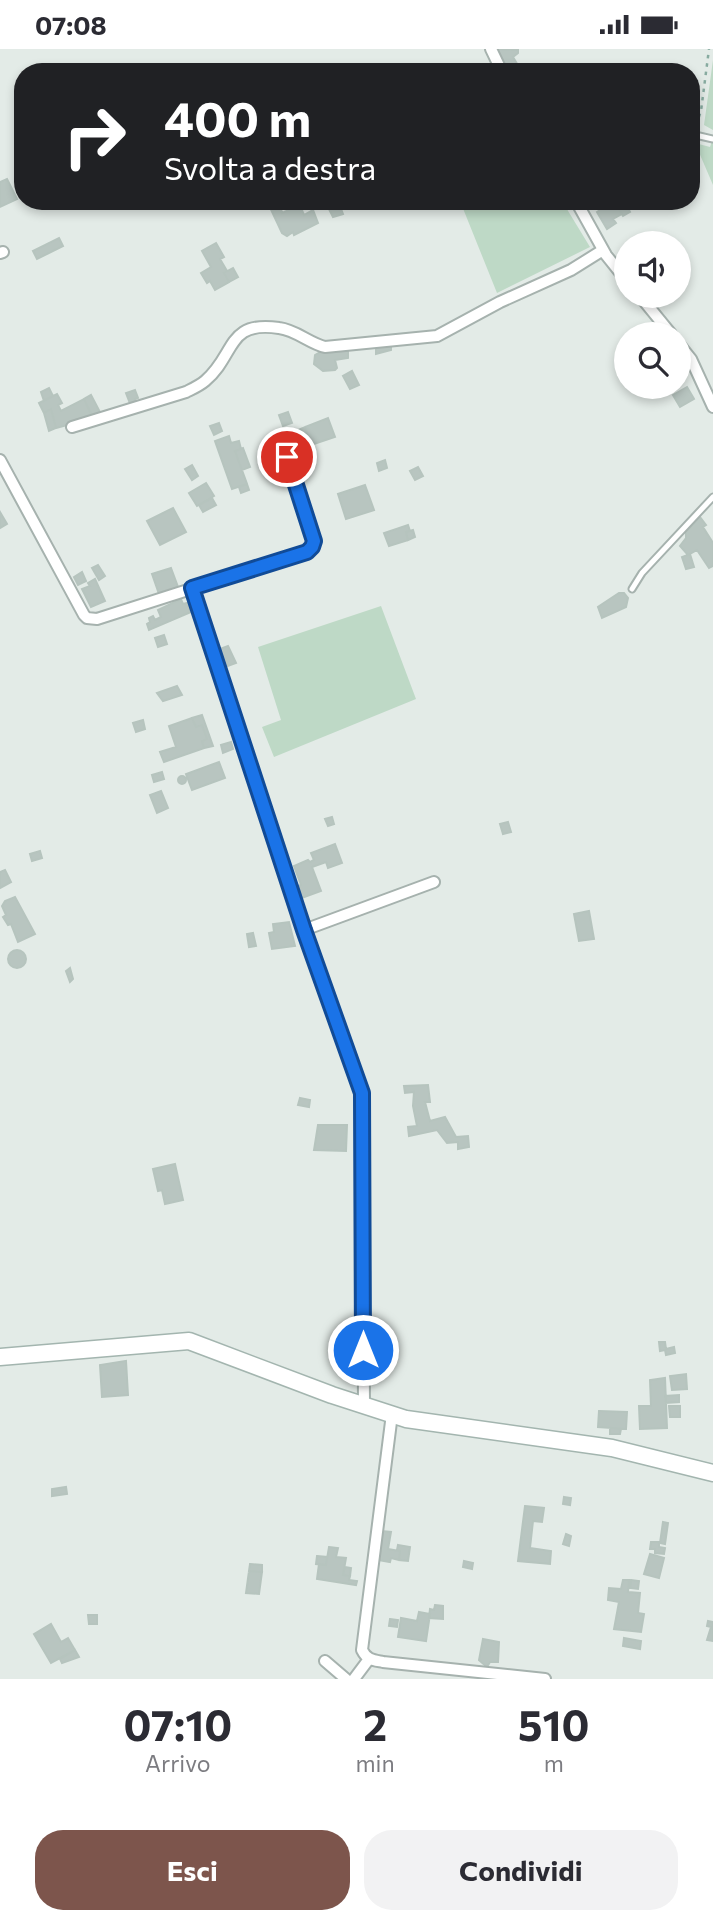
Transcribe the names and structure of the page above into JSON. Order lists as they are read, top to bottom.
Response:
{
  "page": {
    "status": "07:08",
    "turn": ["400 m", "Svolta a destra"],
    "eta": [
      "07:10",
      "Arrivo",
      "2",
      "min",
      "510",
      "m"
    ],
    "buttons": ["Esci", "Condividi"]
  }
}
